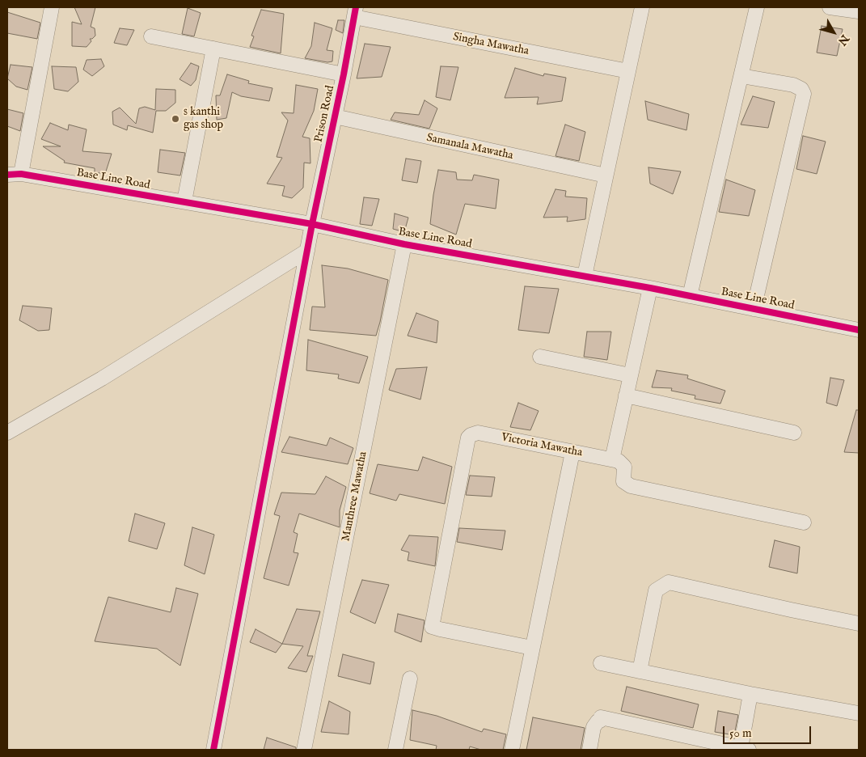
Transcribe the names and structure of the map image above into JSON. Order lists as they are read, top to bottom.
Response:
{
  "streets": {
    "street": [
      "Singha Mawatha",
      "Prison Road",
      "Samanala Mawatha",
      "Base Line Road",
      "Victoria Mawatha",
      "Manthree Mawatha"
    ]
  },
  "crossings": [
    ["Singha Mawatha", "Prison Road"],
    ["Prison Road", "Samanala Mawatha"],
    ["Prison Road", "Base Line Road"],
    ["Base Line Road", "Manthree Mawatha"]
  ],
  "places": ["s kanthi gas shop"],
  "scale_bar": "50 m",
  "north": "bottom right"
}
